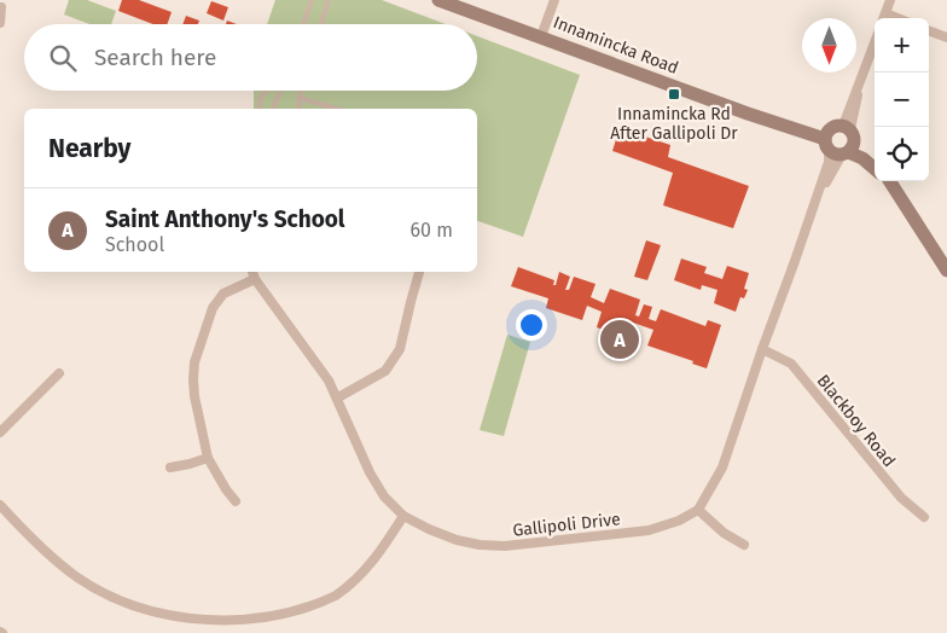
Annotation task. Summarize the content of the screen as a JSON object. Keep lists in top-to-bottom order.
{
  "streets": {
    "main road": ["Innamincka Road"],
    "street": ["Blackboy Road", "Gallipoli Drive"]
  },
  "places": {
    "transit": ["Innamincka Rd After Gallipoli Dr"]
  },
  "north": "bottom",
  "page": {
    "map_buttons": ["+", "−"],
    "search": "Search here",
    "heading": "Nearby",
    "list": [
      {
        "mark": "A",
        "name": "Saint Anthony's School",
        "note": "School",
        "value": "60 m"
      }
    ],
    "pins": "A"
  }
}
